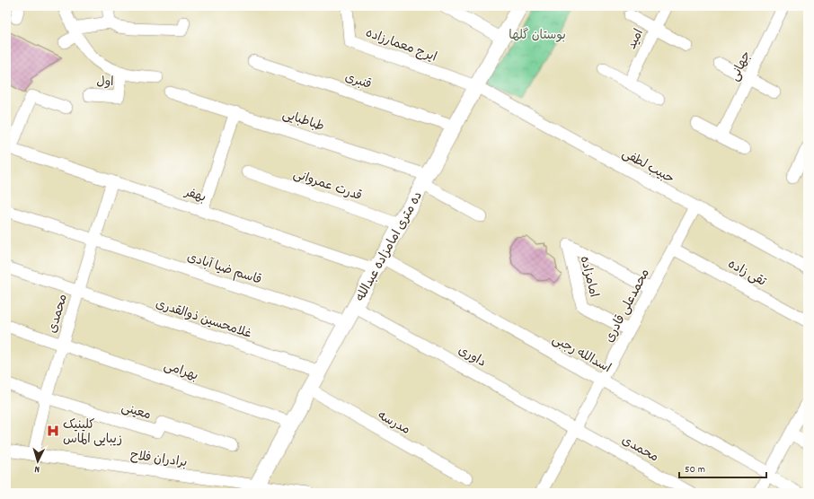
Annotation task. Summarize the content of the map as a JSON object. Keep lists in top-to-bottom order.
{
  "streets": {
    "main road": ["ده متری امامزاده عبدالله"],
    "street": [
      "امید",
      "ایرج معمارزاده",
      "جهانی",
      "قنبری",
      "اول",
      "طباطبایی",
      "حبیب لطفی",
      "قدرت عمروانی",
      "بهفر",
      "قاسم ضیا آبادی",
      "تقی زاده",
      "امامزاده",
      "محمدعلی قادری",
      "محمدی",
      "غلامحسین ذوالقدری",
      "اسدالله رجبی",
      "داوری",
      "بهرامی",
      "معینی",
      "مدرسه",
      "برادران فلاح"
    ]
  },
  "crossings": [
    ["ایرج معمارزاده", "حبیب لطفی"],
    ["ایرج معمارزاده", "ده متری امامزاده عبدالله"],
    ["قنبری", "ده متری امامزاده عبدالله"],
    ["طباطبایی", "ده متری امامزاده عبدالله"],
    ["حبیب لطفی", "ده متری امامزاده عبدالله"],
    ["حبیب لطفی", "محمدعلی قادری"],
    ["قدرت عمروانی", "ده متری امامزاده عبدالله"],
    ["بهفر", "ده متری امامزاده عبدالله"],
    ["بهفر", "محمدی"],
    ["بهفر", "اسدالله رجبی"],
    ["ده متری امامزاده عبدالله", "قاسم ضیا آبادی"],
    ["ده متری امامزاده عبدالله", "غلامحسین ذوالقدری"],
    ["ده متری امامزاده عبدالله", "اسدالله رجبی"],
    ["ده متری امامزاده عبدالله", "داوری"],
    ["ده متری امامزاده عبدالله", "بهرامی"],
    ["ده متری امامزاده عبدالله", "مدرسه"],
    ["ده متری امامزاده عبدالله", "برادران فلاح"],
    ["قاسم ضیا آبادی", "محمدی"],
    ["تقی زاده", "محمدعلی قادری"],
    ["امامزاده", "محمدعلی قادری"],
    ["محمدعلی قادری", "محمدی"],
    ["محمدعلی قادری", "اسدالله رجبی"],
    ["محمدعلی قادری", "داوری"],
    ["محمدی", "غلامحسین ذوالقدری"],
    ["محمدی", "داوری"],
    ["محمدی", "بهرامی"],
    ["محمدی", "معینی"],
    ["محمدی", "برادران فلاح"]
  ],
  "parks": ["بوستان گلها"],
  "places": {
    "hospital": ["کلینیک زیبایی الماس"]
  },
  "scale_bar": "50 m",
  "north": "bottom"
}
